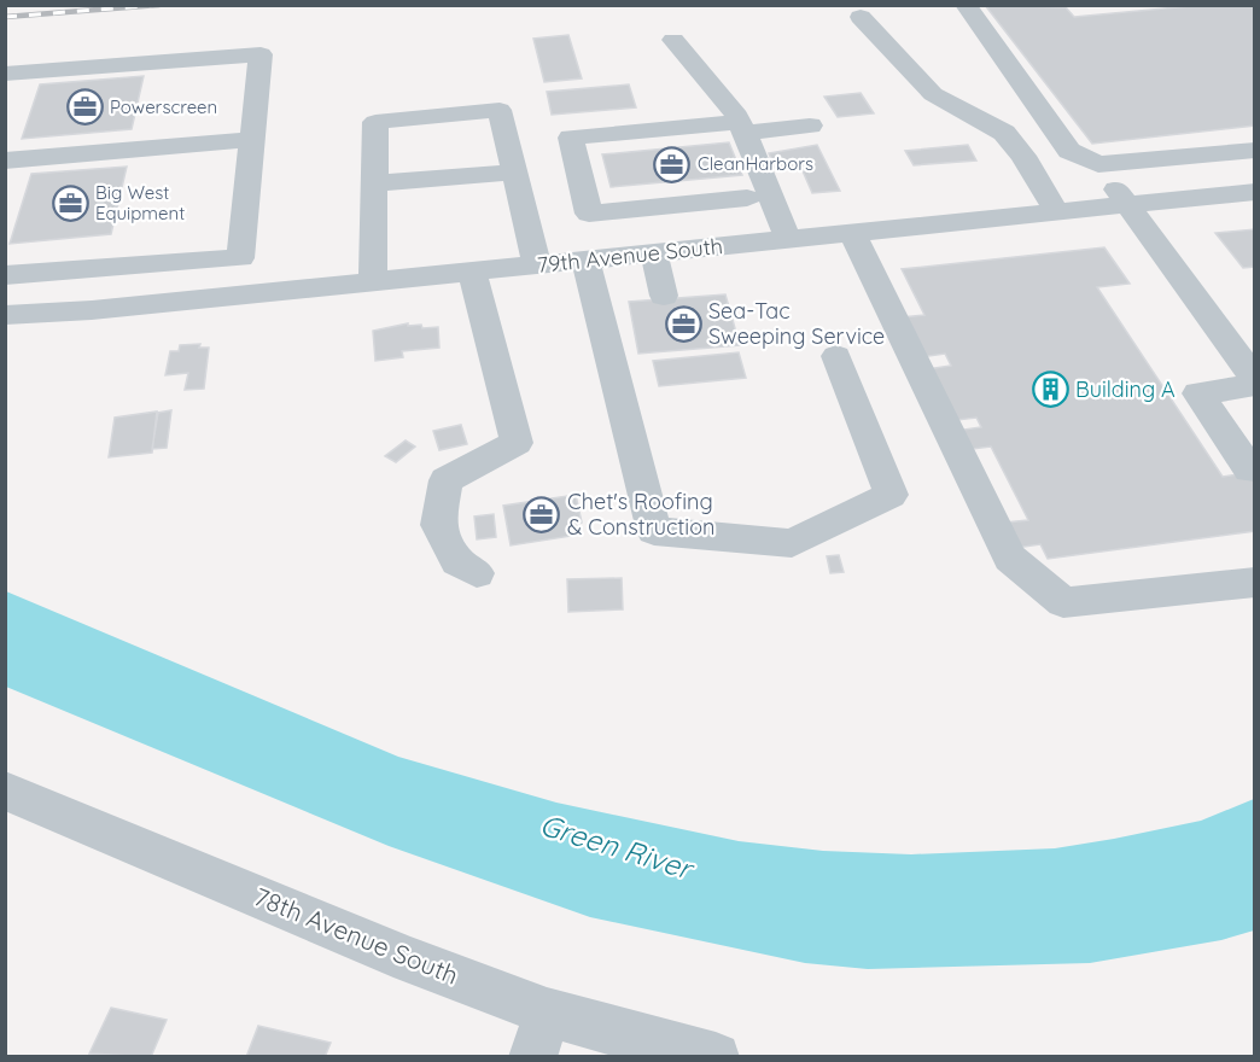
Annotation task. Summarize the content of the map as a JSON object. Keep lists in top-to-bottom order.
{
  "streets": {
    "street": ["79th Avenue South", "78th Avenue South"]
  },
  "water": ["Green River"],
  "places": {
    "office": [
      "Powerscreen",
      "CleanHarbors",
      "Big West Equipment",
      "Sea-Tac Sweeping Service",
      "Chet's Roofing & Construction"
    ],
    "building": ["Building A"]
  }
}
